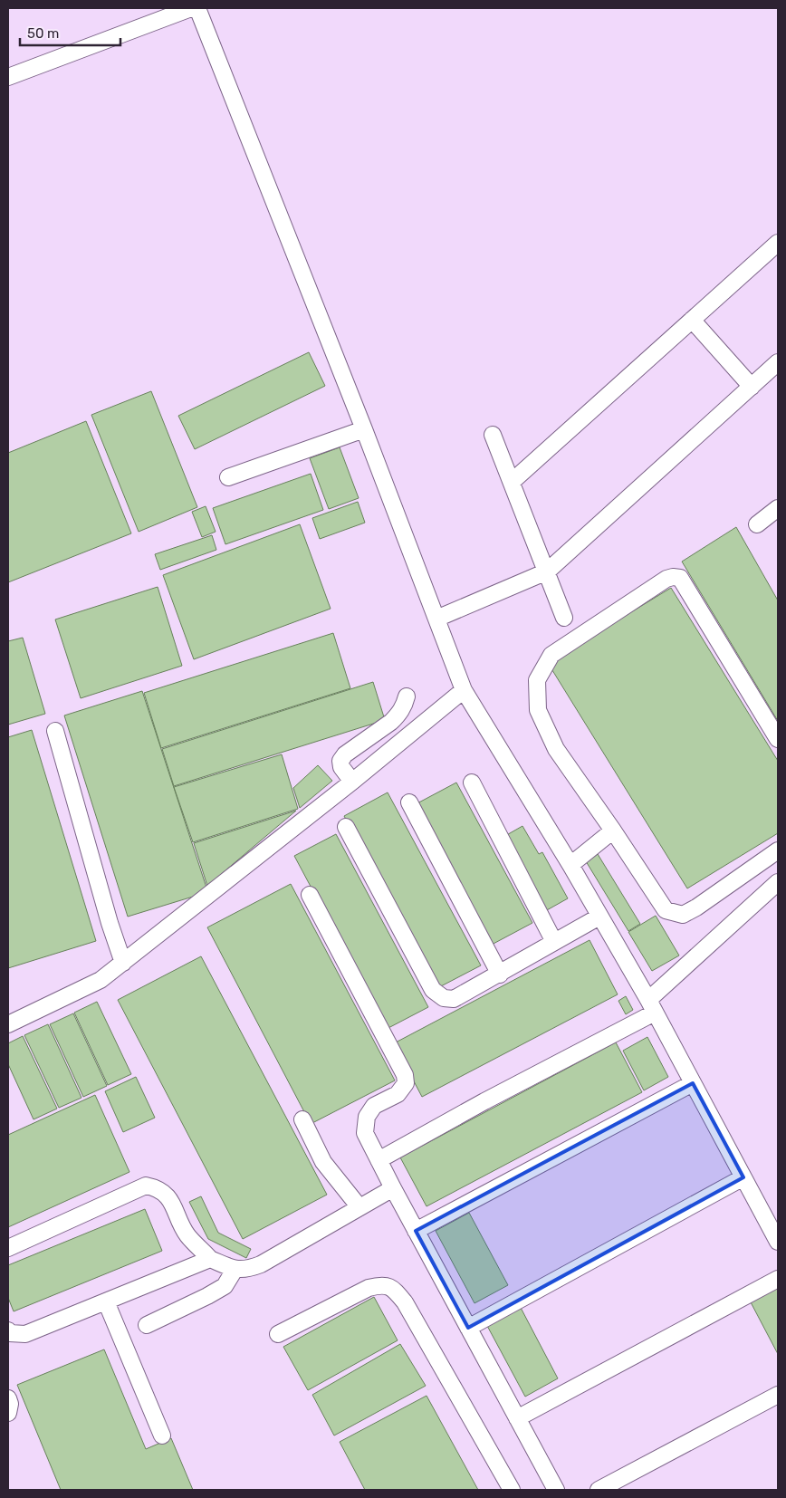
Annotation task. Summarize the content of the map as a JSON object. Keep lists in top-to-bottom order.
{
  "scale_bar": "50 m"
}
